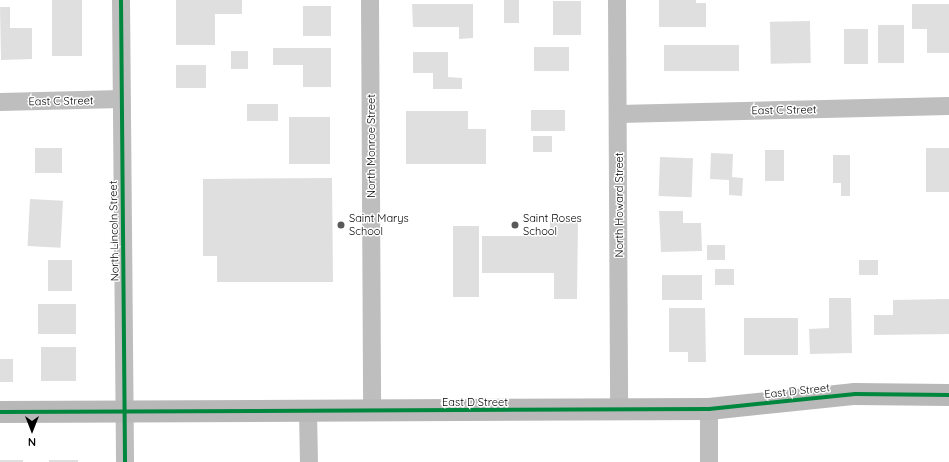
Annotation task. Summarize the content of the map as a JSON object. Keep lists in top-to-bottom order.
{
  "streets": {
    "street": [
      "East C Street",
      "North Monroe Street",
      "North Howard Street",
      "North Lincoln Street",
      "East D Street"
    ]
  },
  "crossings": [
    ["East C Street", "North Howard Street"],
    ["East C Street", "North Lincoln Street"],
    ["North Monroe Street", "East D Street"],
    ["North Howard Street", "East D Street"],
    ["North Lincoln Street", "East D Street"]
  ],
  "places": ["Saint Marys School", "Saint Roses School"],
  "north": "bottom"
}
